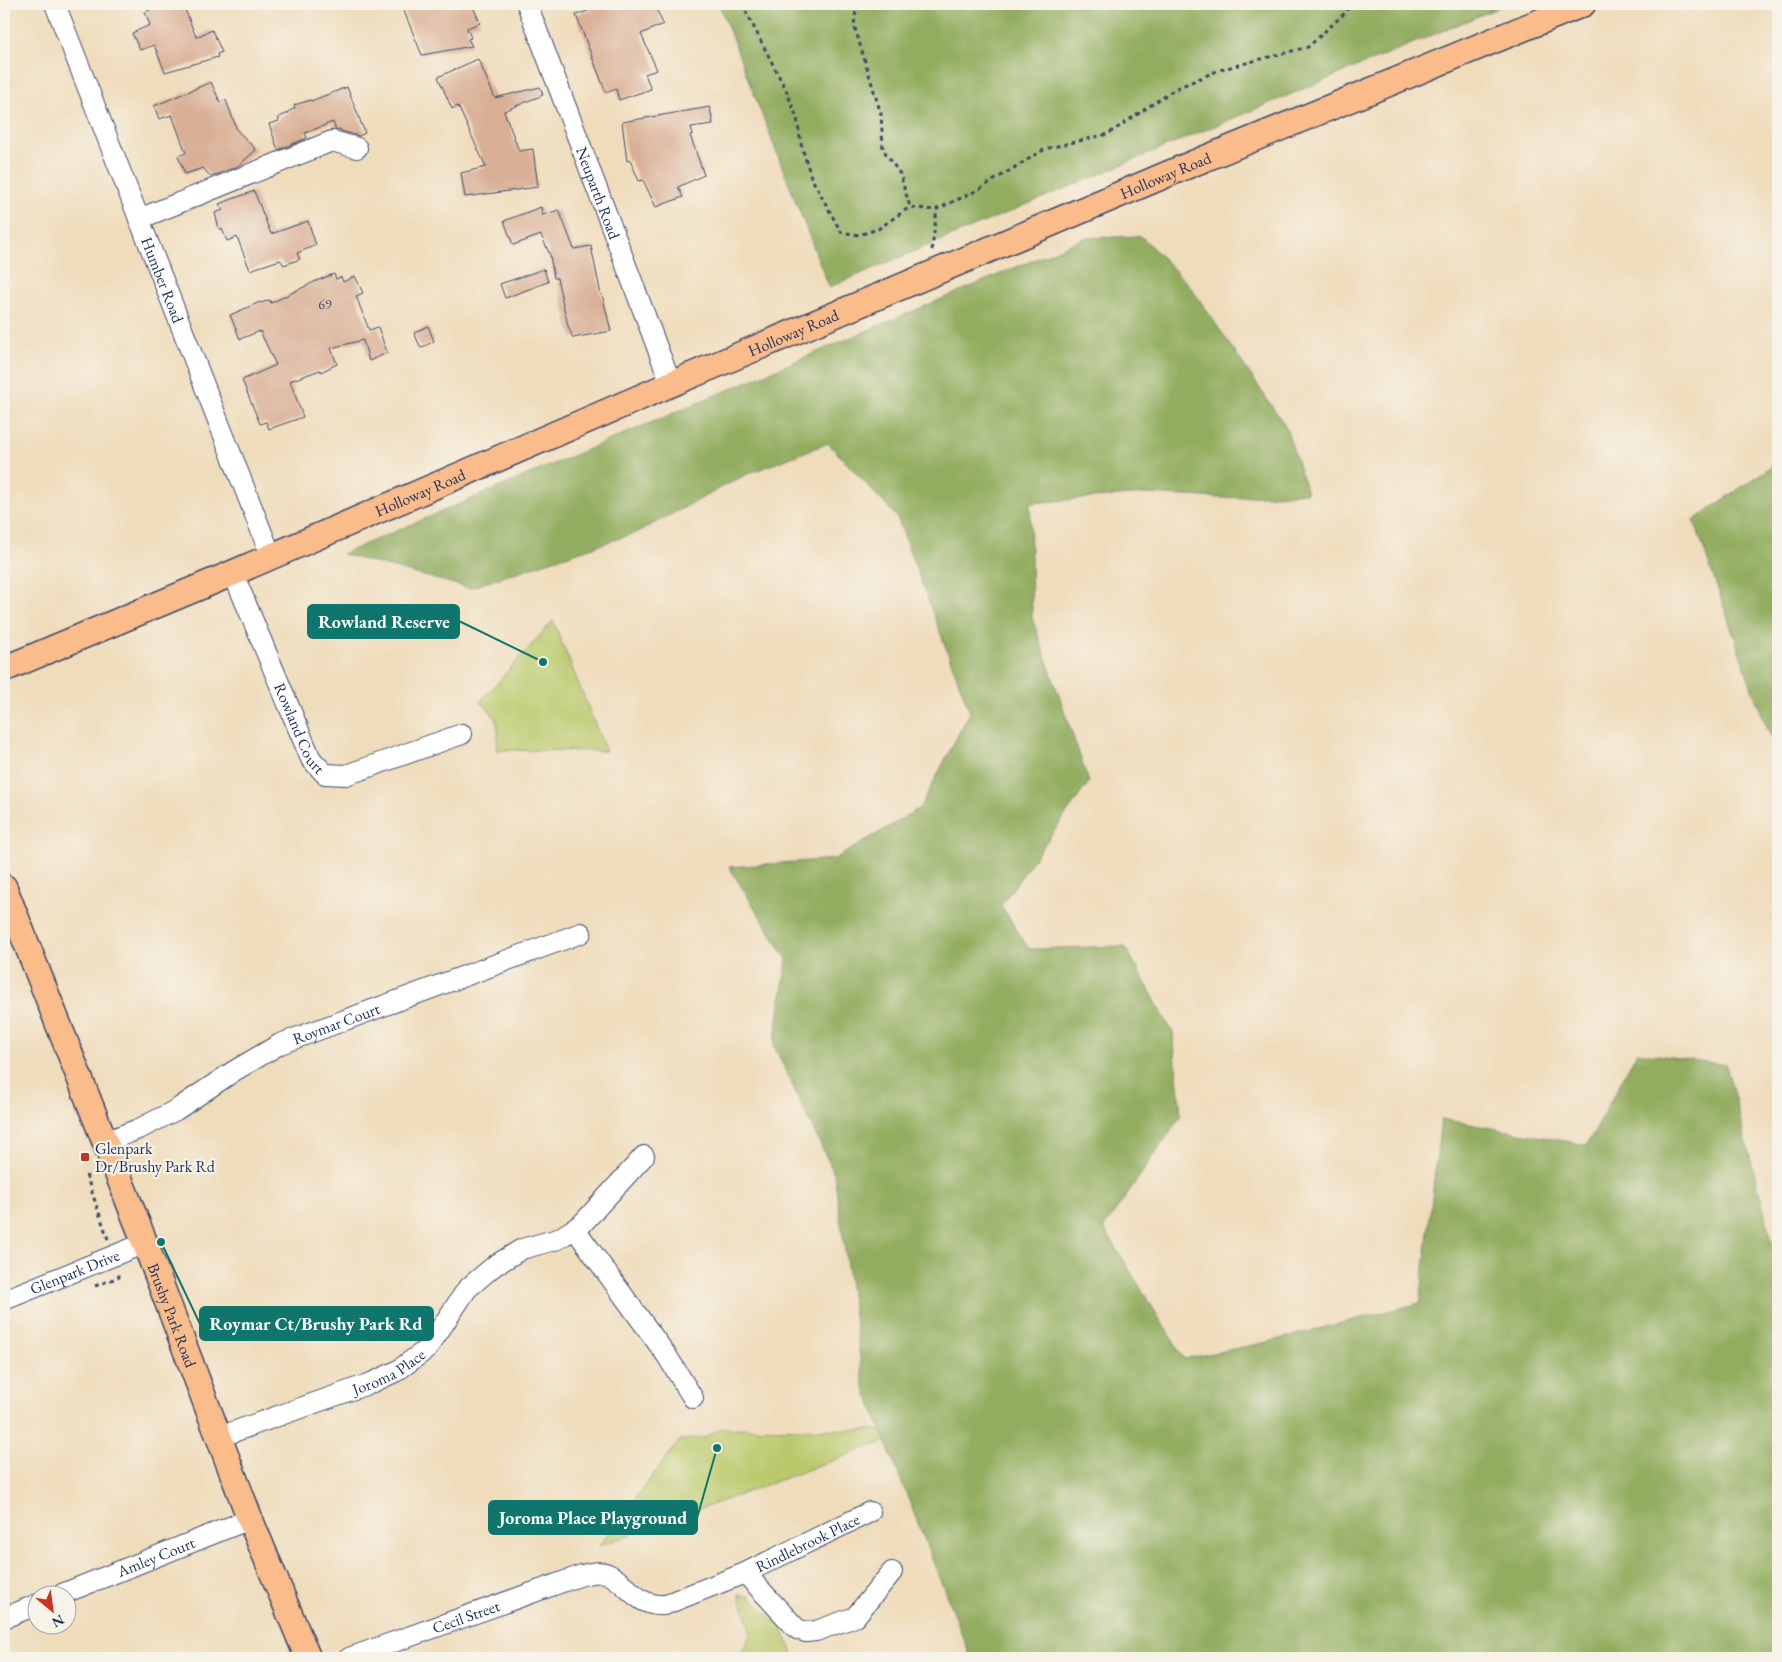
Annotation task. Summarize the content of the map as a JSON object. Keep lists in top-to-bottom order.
{
  "streets": {
    "main road": ["Holloway Road", "Brushy Park Road"],
    "street": [
      "Neuparth Road",
      "Humber Road",
      "Rowland Court",
      "Roymar Court",
      "Glenpark Drive",
      "Joroma Place",
      "Rindlebrook Place",
      "Amley Court",
      "Cecil Street"
    ]
  },
  "crossings": [
    ["Holloway Road", "Neuparth Road"],
    ["Holloway Road", "Humber Road"],
    ["Holloway Road", "Rowland Court"],
    ["Roymar Court", "Brushy Park Road"],
    ["Glenpark Drive", "Brushy Park Road"],
    ["Brushy Park Road", "Joroma Place"],
    ["Brushy Park Road", "Amley Court"],
    ["Rindlebrook Place", "Cecil Street"]
  ],
  "places": {
    "other": ["Rowland Reserve", "Roymar Ct/Brushy Park Rd", "Joroma Place Playground"],
    "transit": ["Glenpark Dr/Brushy Park Rd"]
  },
  "house_numbers": ["69"],
  "north": "bottom right"
}
